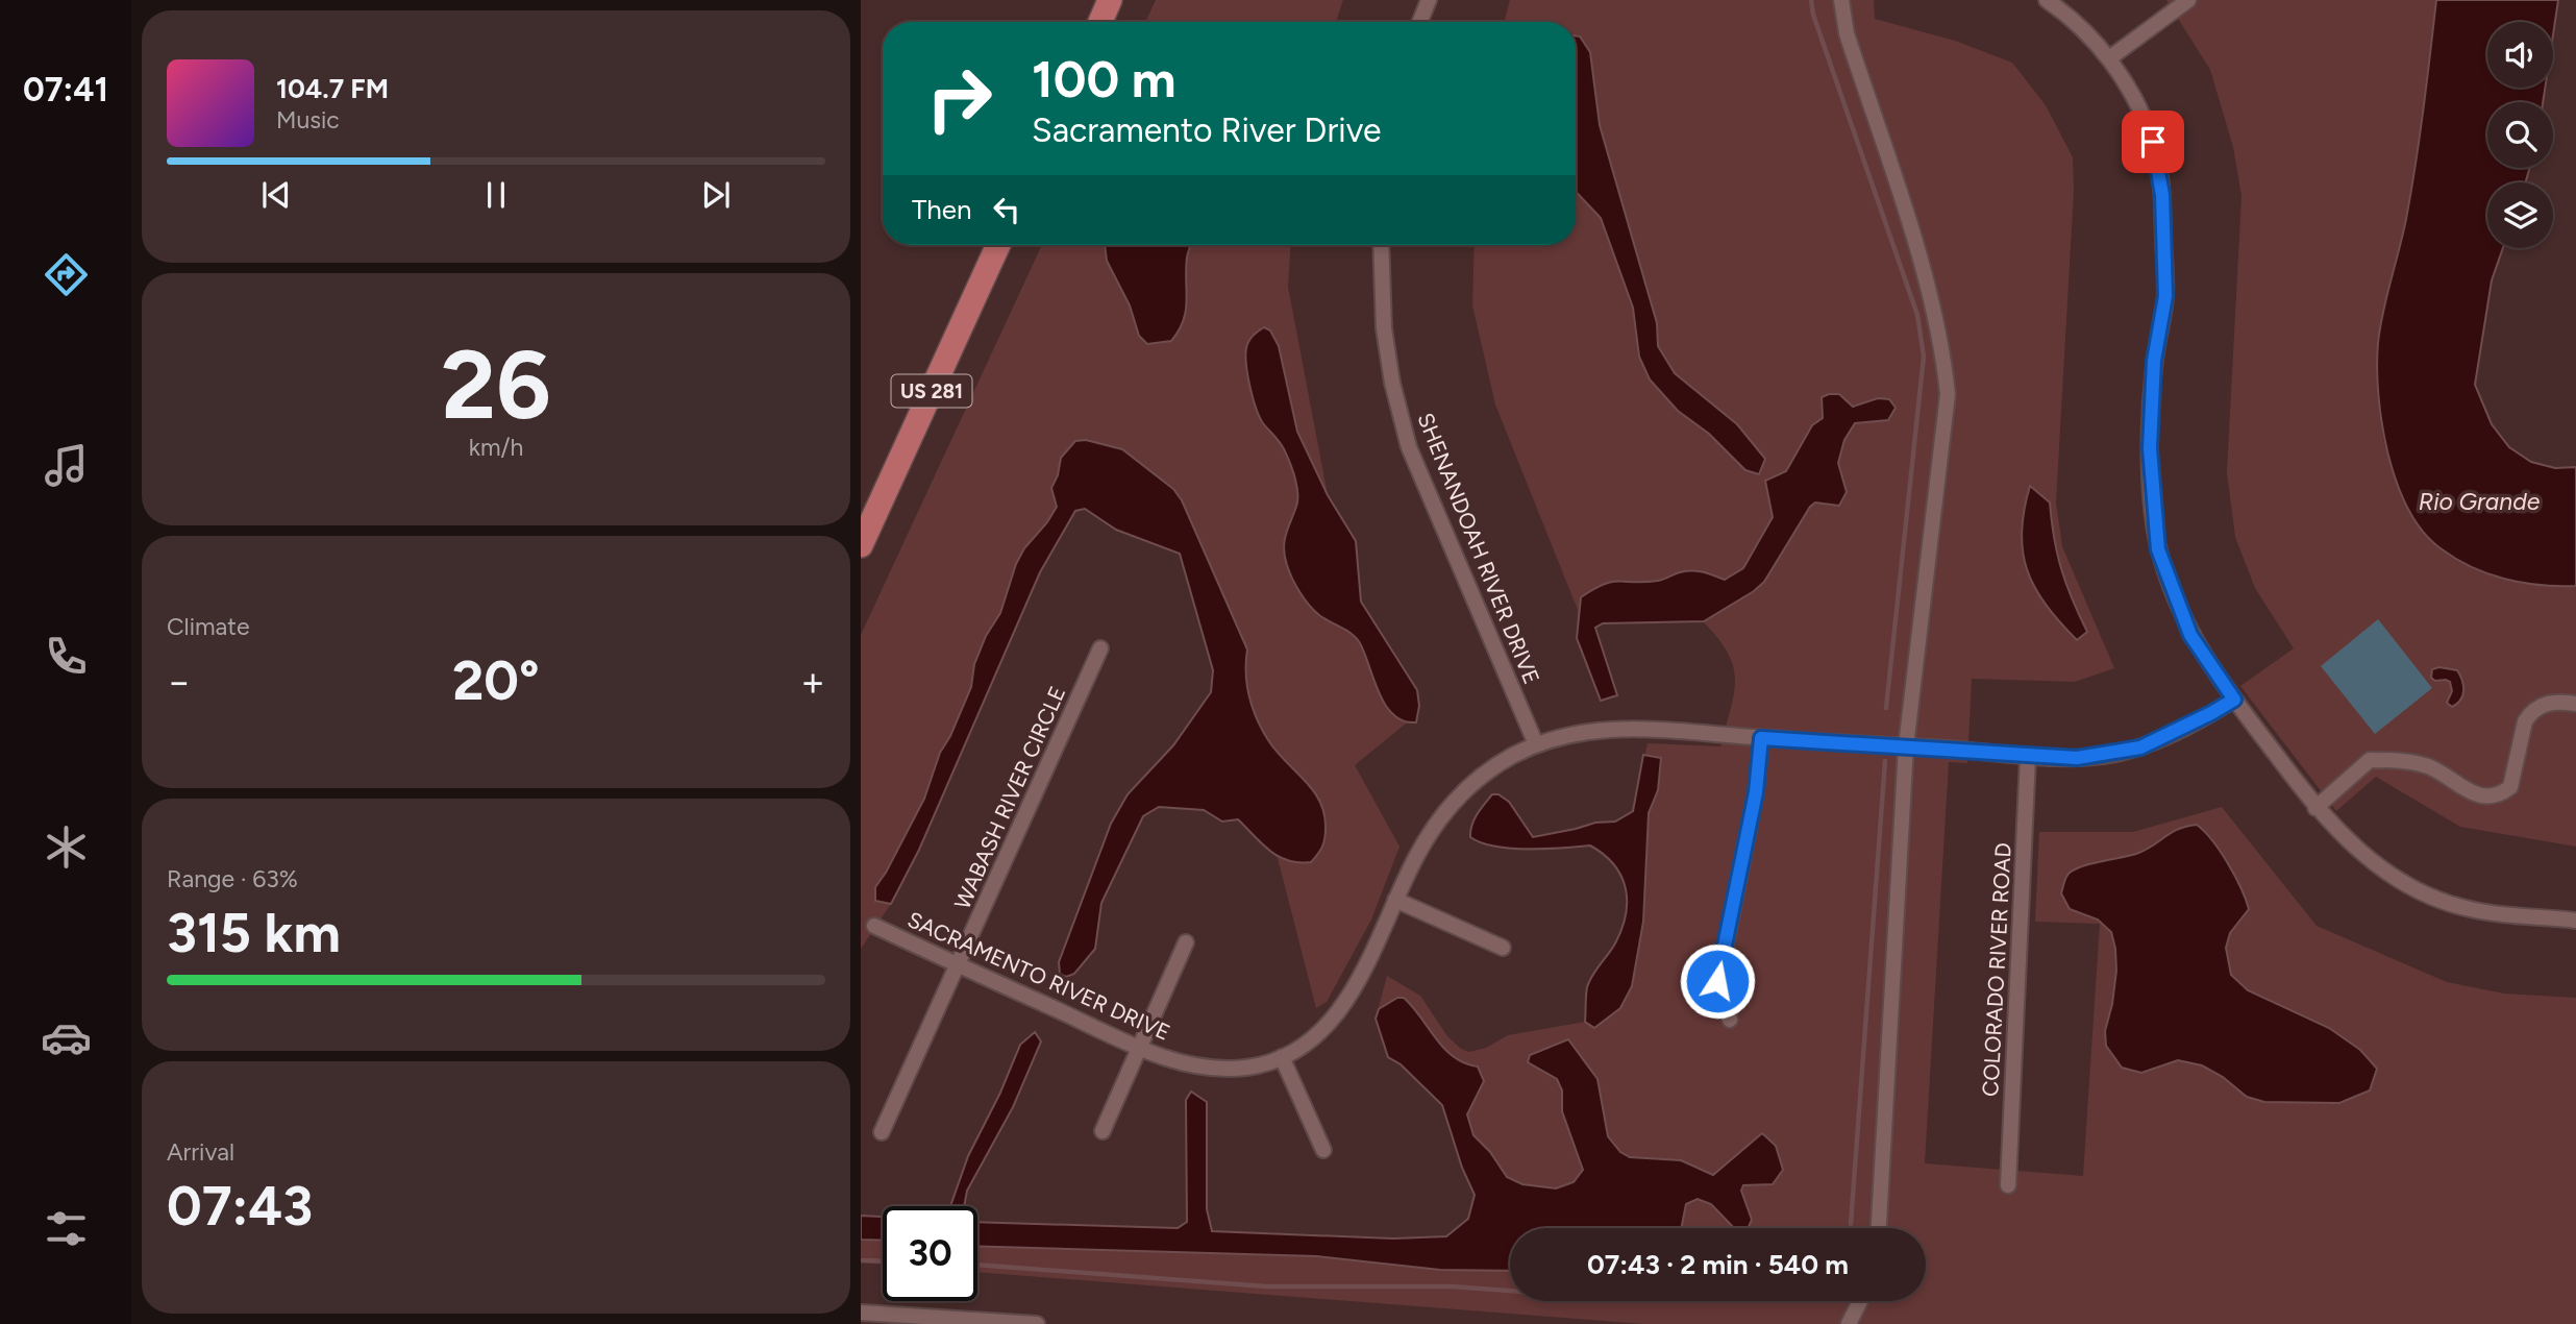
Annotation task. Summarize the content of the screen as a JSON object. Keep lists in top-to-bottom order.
{
  "streets": {
    "main road": ["US 281"],
    "street": [
      "SHENANDOAH RIVER DRIVE",
      "WABASH RIVER CIRCLE",
      "COLORADO RIVER ROAD",
      "SACRAMENTO RIVER DRIVE"
    ]
  },
  "crossings": [
    ["SHENANDOAH RIVER DRIVE", "SACRAMENTO RIVER DRIVE"],
    ["WABASH RIVER CIRCLE", "SACRAMENTO RIVER DRIVE"],
    ["COLORADO RIVER ROAD", "SACRAMENTO RIVER DRIVE"]
  ],
  "water": ["Rio Grande"],
  "page": {
    "tabs": "07:41",
    "turn": ["100 m", "Sacramento River Drive"],
    "song": ["104.7 FM", "Music"],
    "then": "Then",
    "tile": [
      ["26", "km/h"],
      "Climate",
      ["Range · 63%", "315 km"],
      ["Arrival", "07:43"]
    ],
    "heat": ["−", "20°", "+"],
    "limit": "30",
    "trip": "07:43 · 2 min · 540 m"
  }
}
